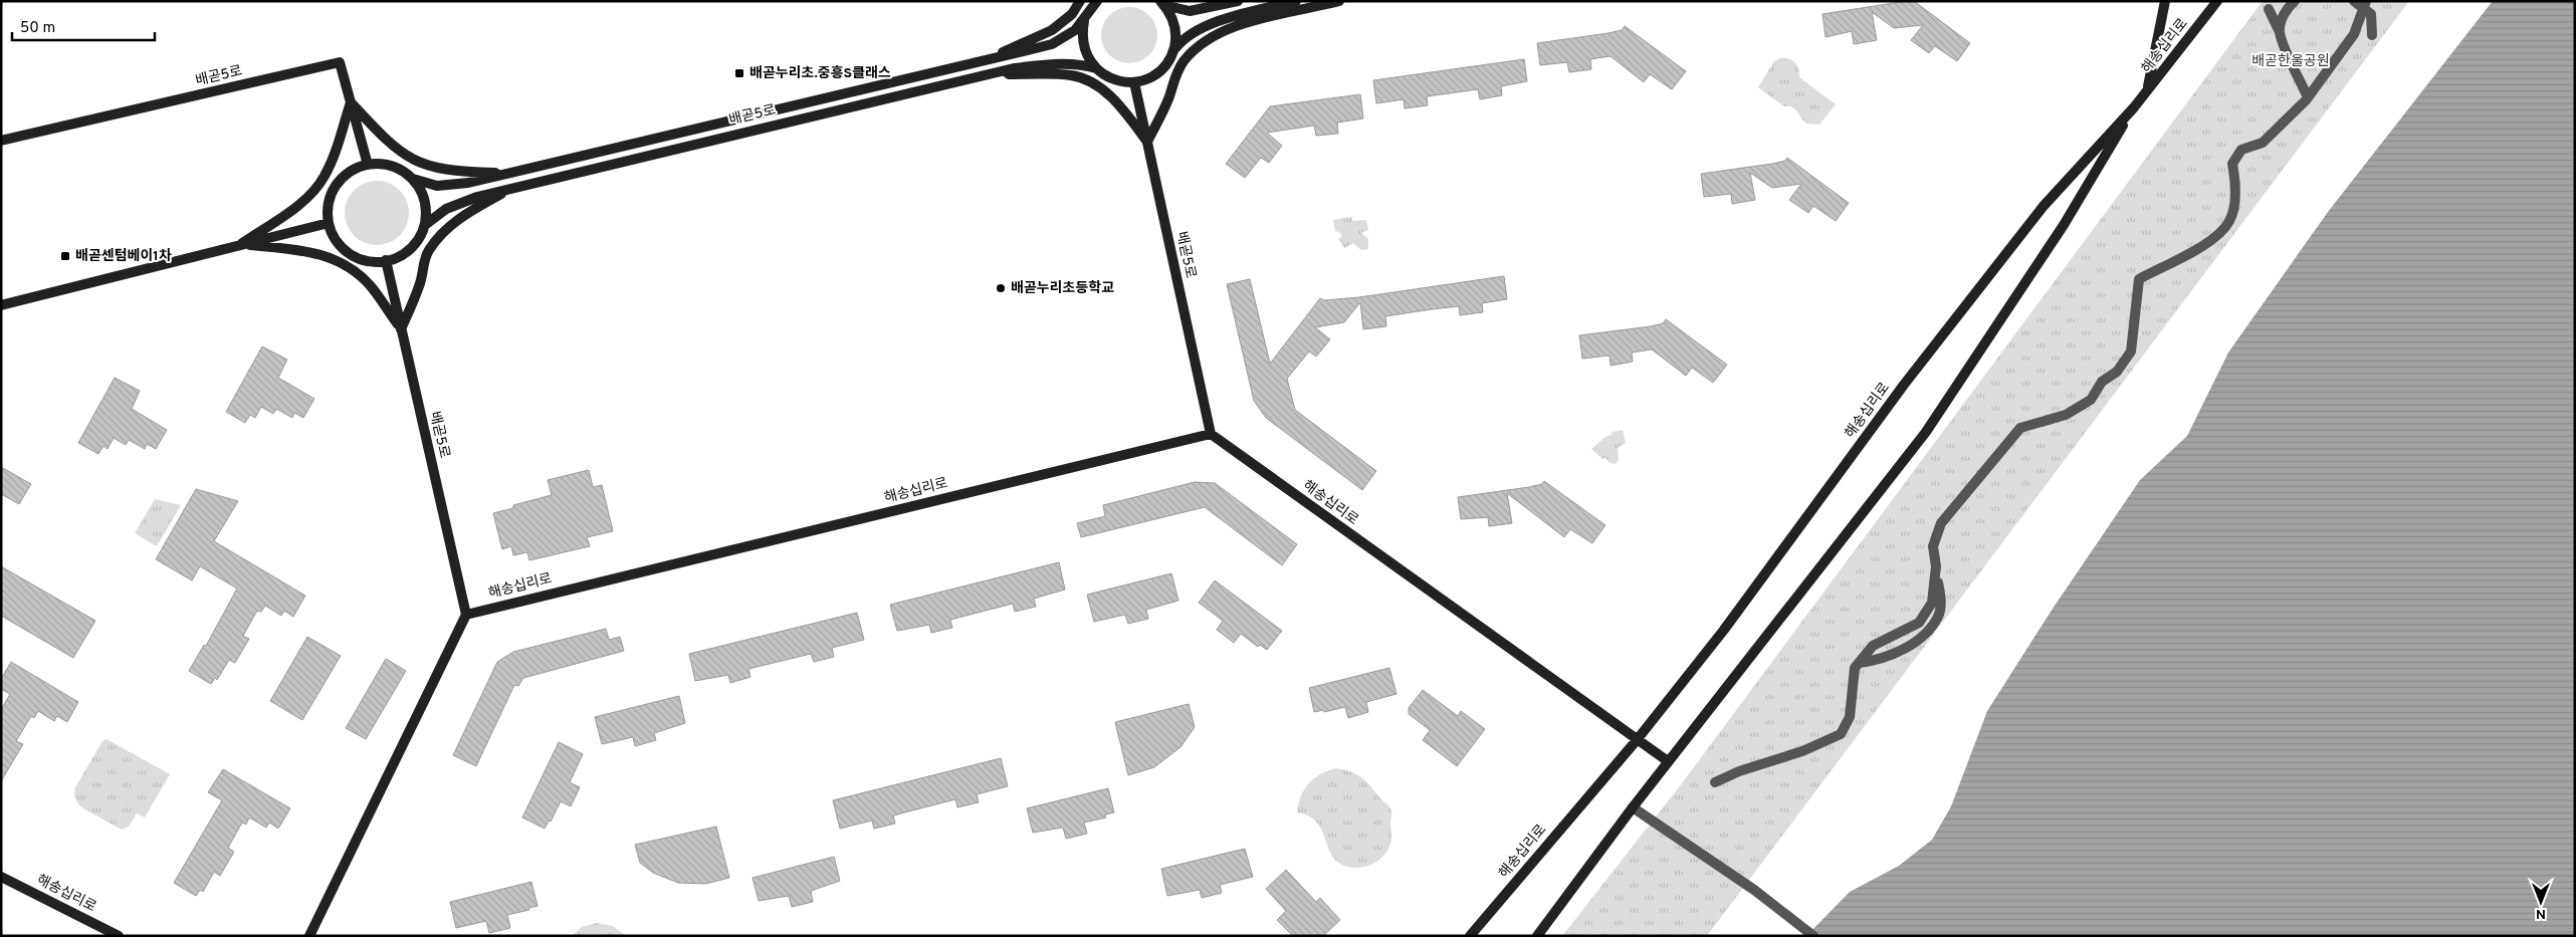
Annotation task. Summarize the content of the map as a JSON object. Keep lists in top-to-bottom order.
{
  "streets": {
    "street": ["해송십리로", "배곧5로"]
  },
  "crossings": [
    ["해송십리로", "배곧5로"]
  ],
  "parks": ["배곧한울공원"],
  "places": {
    "transit": ["배곧누리초.중흥S클래스", "배곧센텀베이1차"],
    "other": ["배곧누리초등학교"]
  },
  "scale_bar": "50 m",
  "north": "bottom"
}
